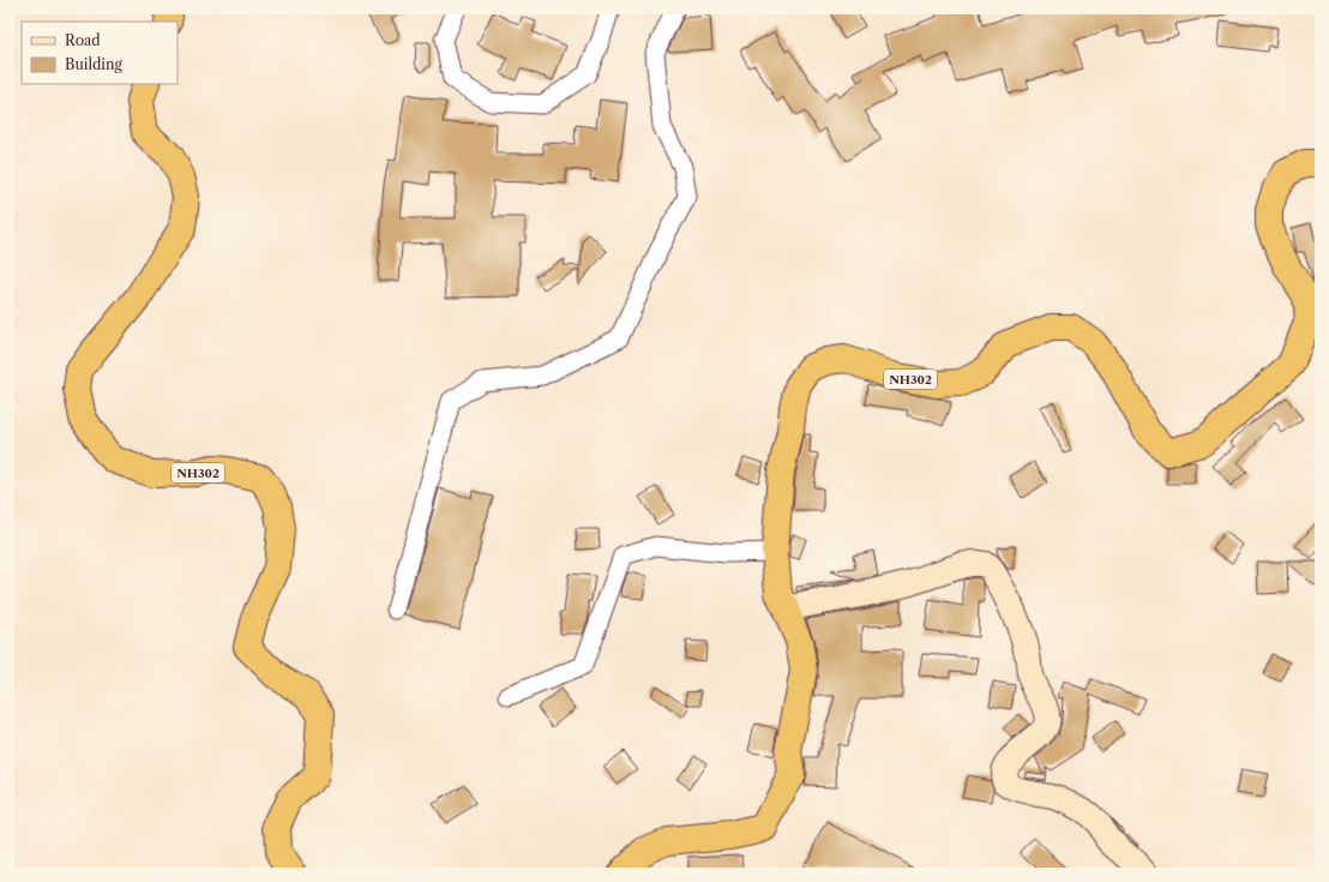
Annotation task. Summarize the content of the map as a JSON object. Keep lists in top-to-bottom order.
{
  "streets": {
    "highway": ["NH302"]
  },
  "legend": ["Road", "Building"]
}
